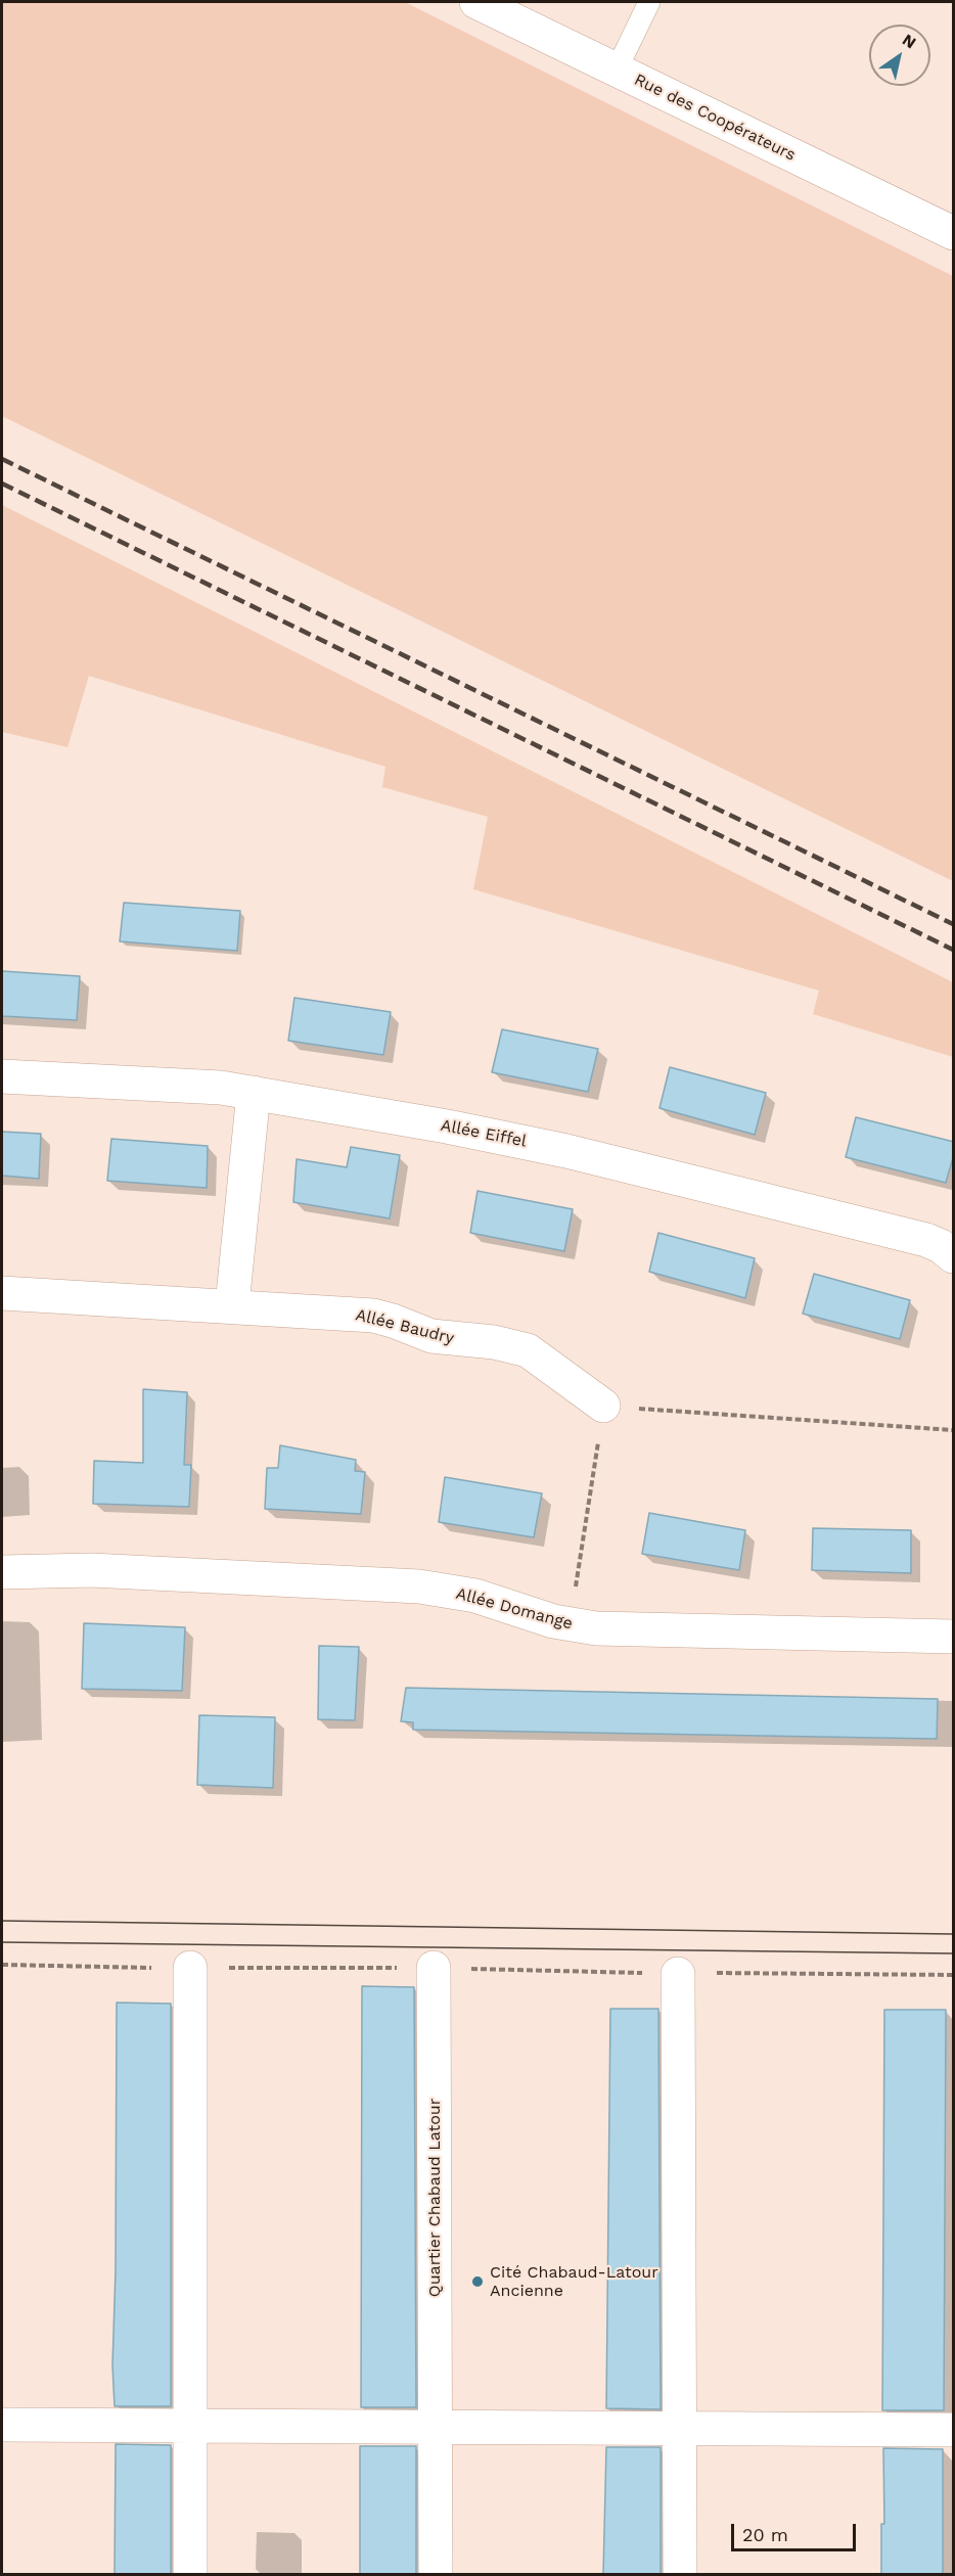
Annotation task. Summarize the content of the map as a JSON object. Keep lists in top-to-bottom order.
{
  "streets": {
    "street": [
      "Rue des Coopérateurs",
      "Allée Eiffel",
      "Allée Baudry",
      "Allée Domange",
      "Quartier Chabaud Latour"
    ]
  },
  "places": ["Cité Chabaud-Latour Ancienne"],
  "scale_bar": "20 m",
  "north": "top right"
}
